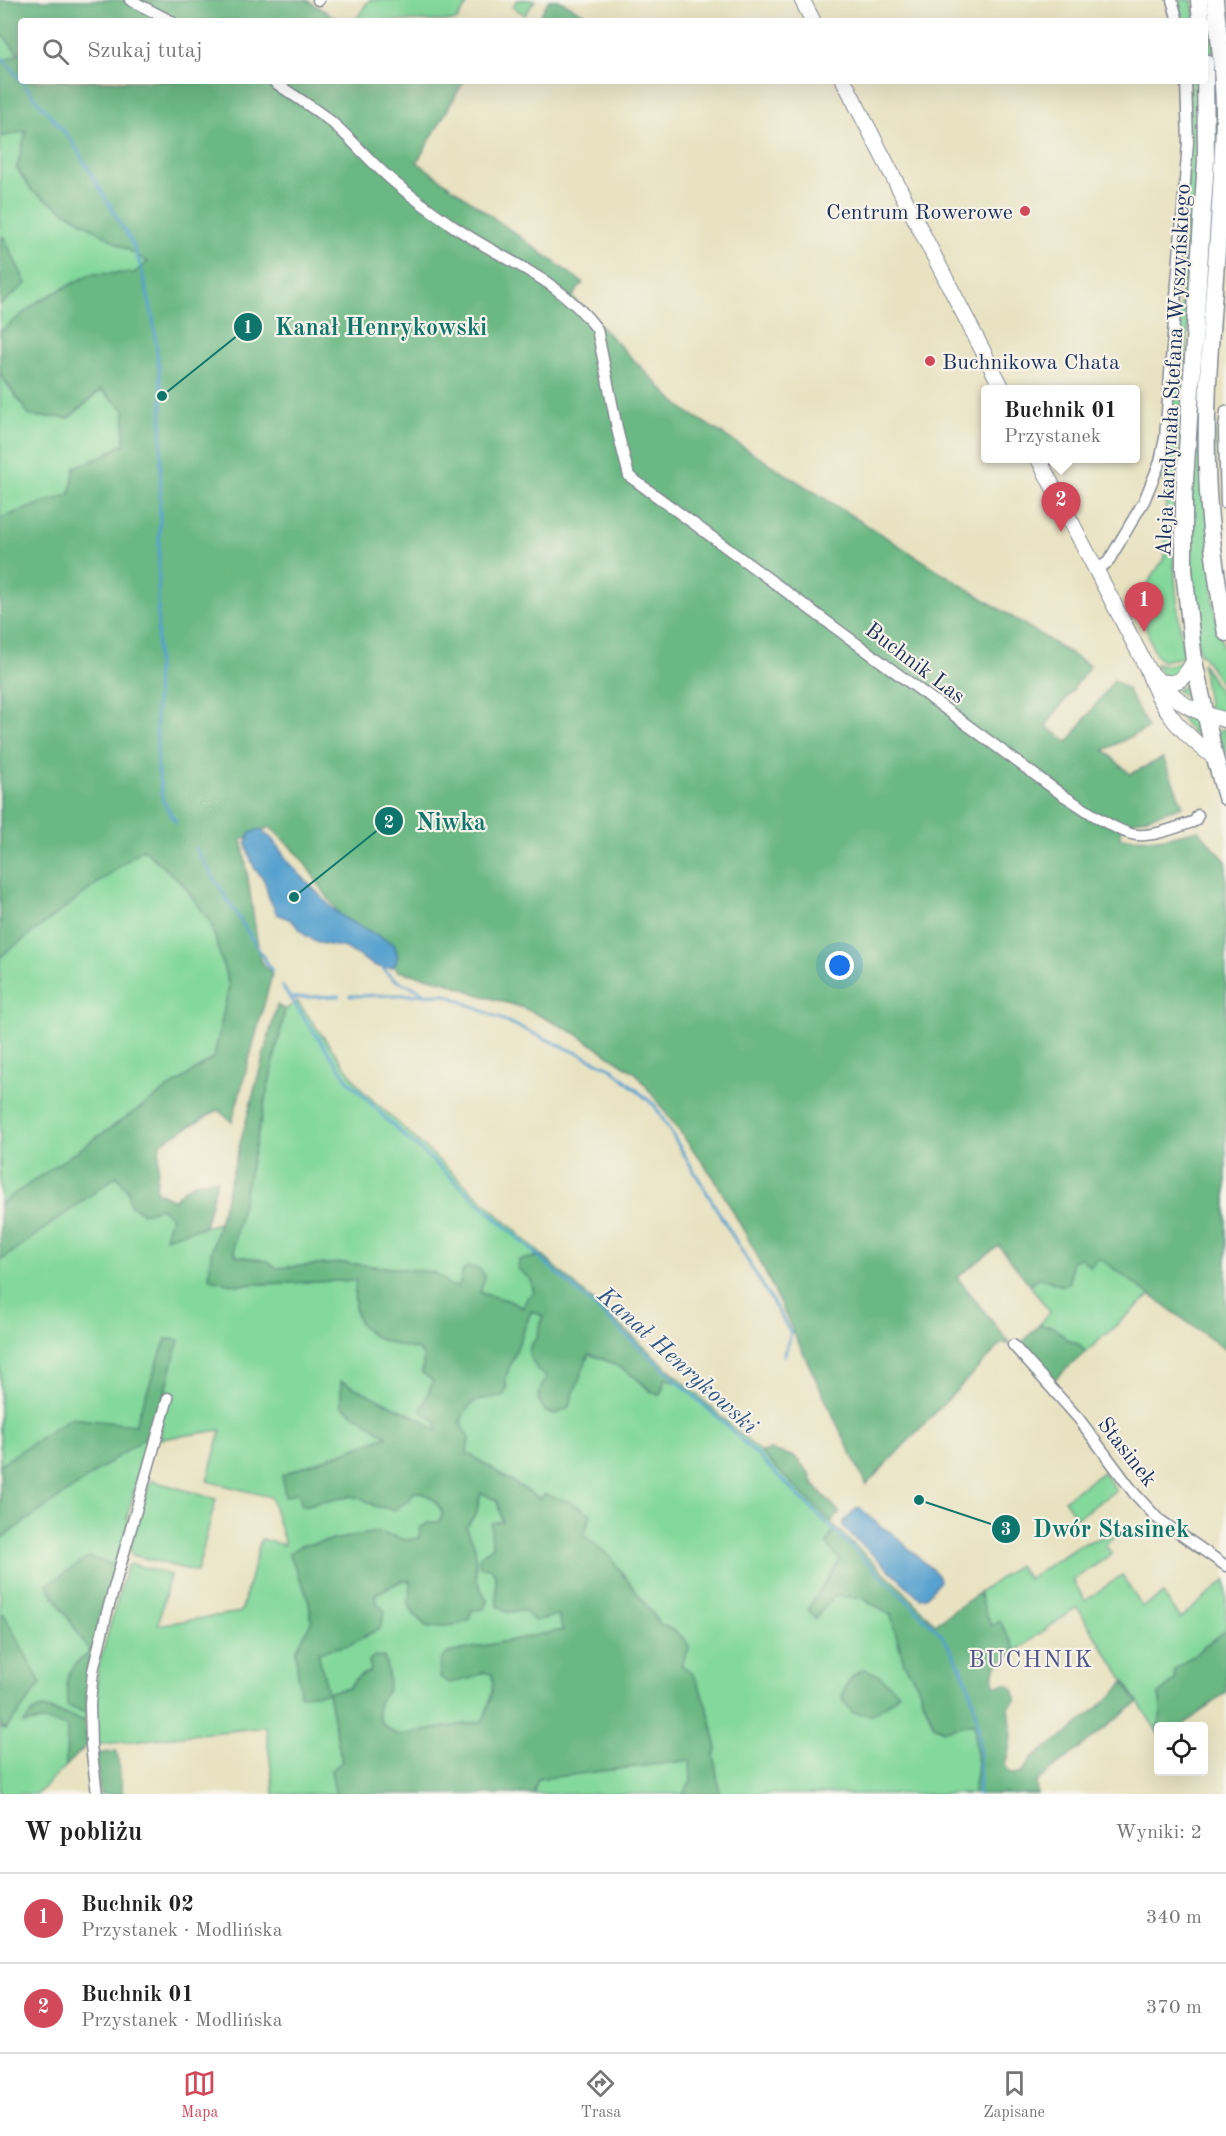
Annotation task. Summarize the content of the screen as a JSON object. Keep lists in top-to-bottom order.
{
  "streets": {
    "main road": ["Aleja kardynała Stefana Wyszyńskiego"],
    "street": ["Buchnik Las", "Stasinek"]
  },
  "districts": ["BUCHNIK"],
  "water": ["Kanał Henrykowski"],
  "places": [
    "Centrum Rowerowe",
    "Buchnikowa Chata",
    "Kanał Henrykowski",
    "Niwka",
    "Dwór Stasinek"
  ],
  "page": {
    "search": "Szukaj tutaj",
    "popup": ["Buchnik 01", "Przystanek"],
    "pins": ["2", "1"],
    "heading": ["W pobliżu", "Wyniki: 2"],
    "list": [
      {
        "mark": "1",
        "name": "Buchnik 02",
        "note": "Przystanek · Modlińska",
        "value": "340 m"
      },
      {
        "mark": "2",
        "name": "Buchnik 01",
        "note": "Przystanek · Modlińska",
        "value": "370 m"
      }
    ],
    "nav": ["Mapa", "Trasa", "Zapisane"]
  }
}
